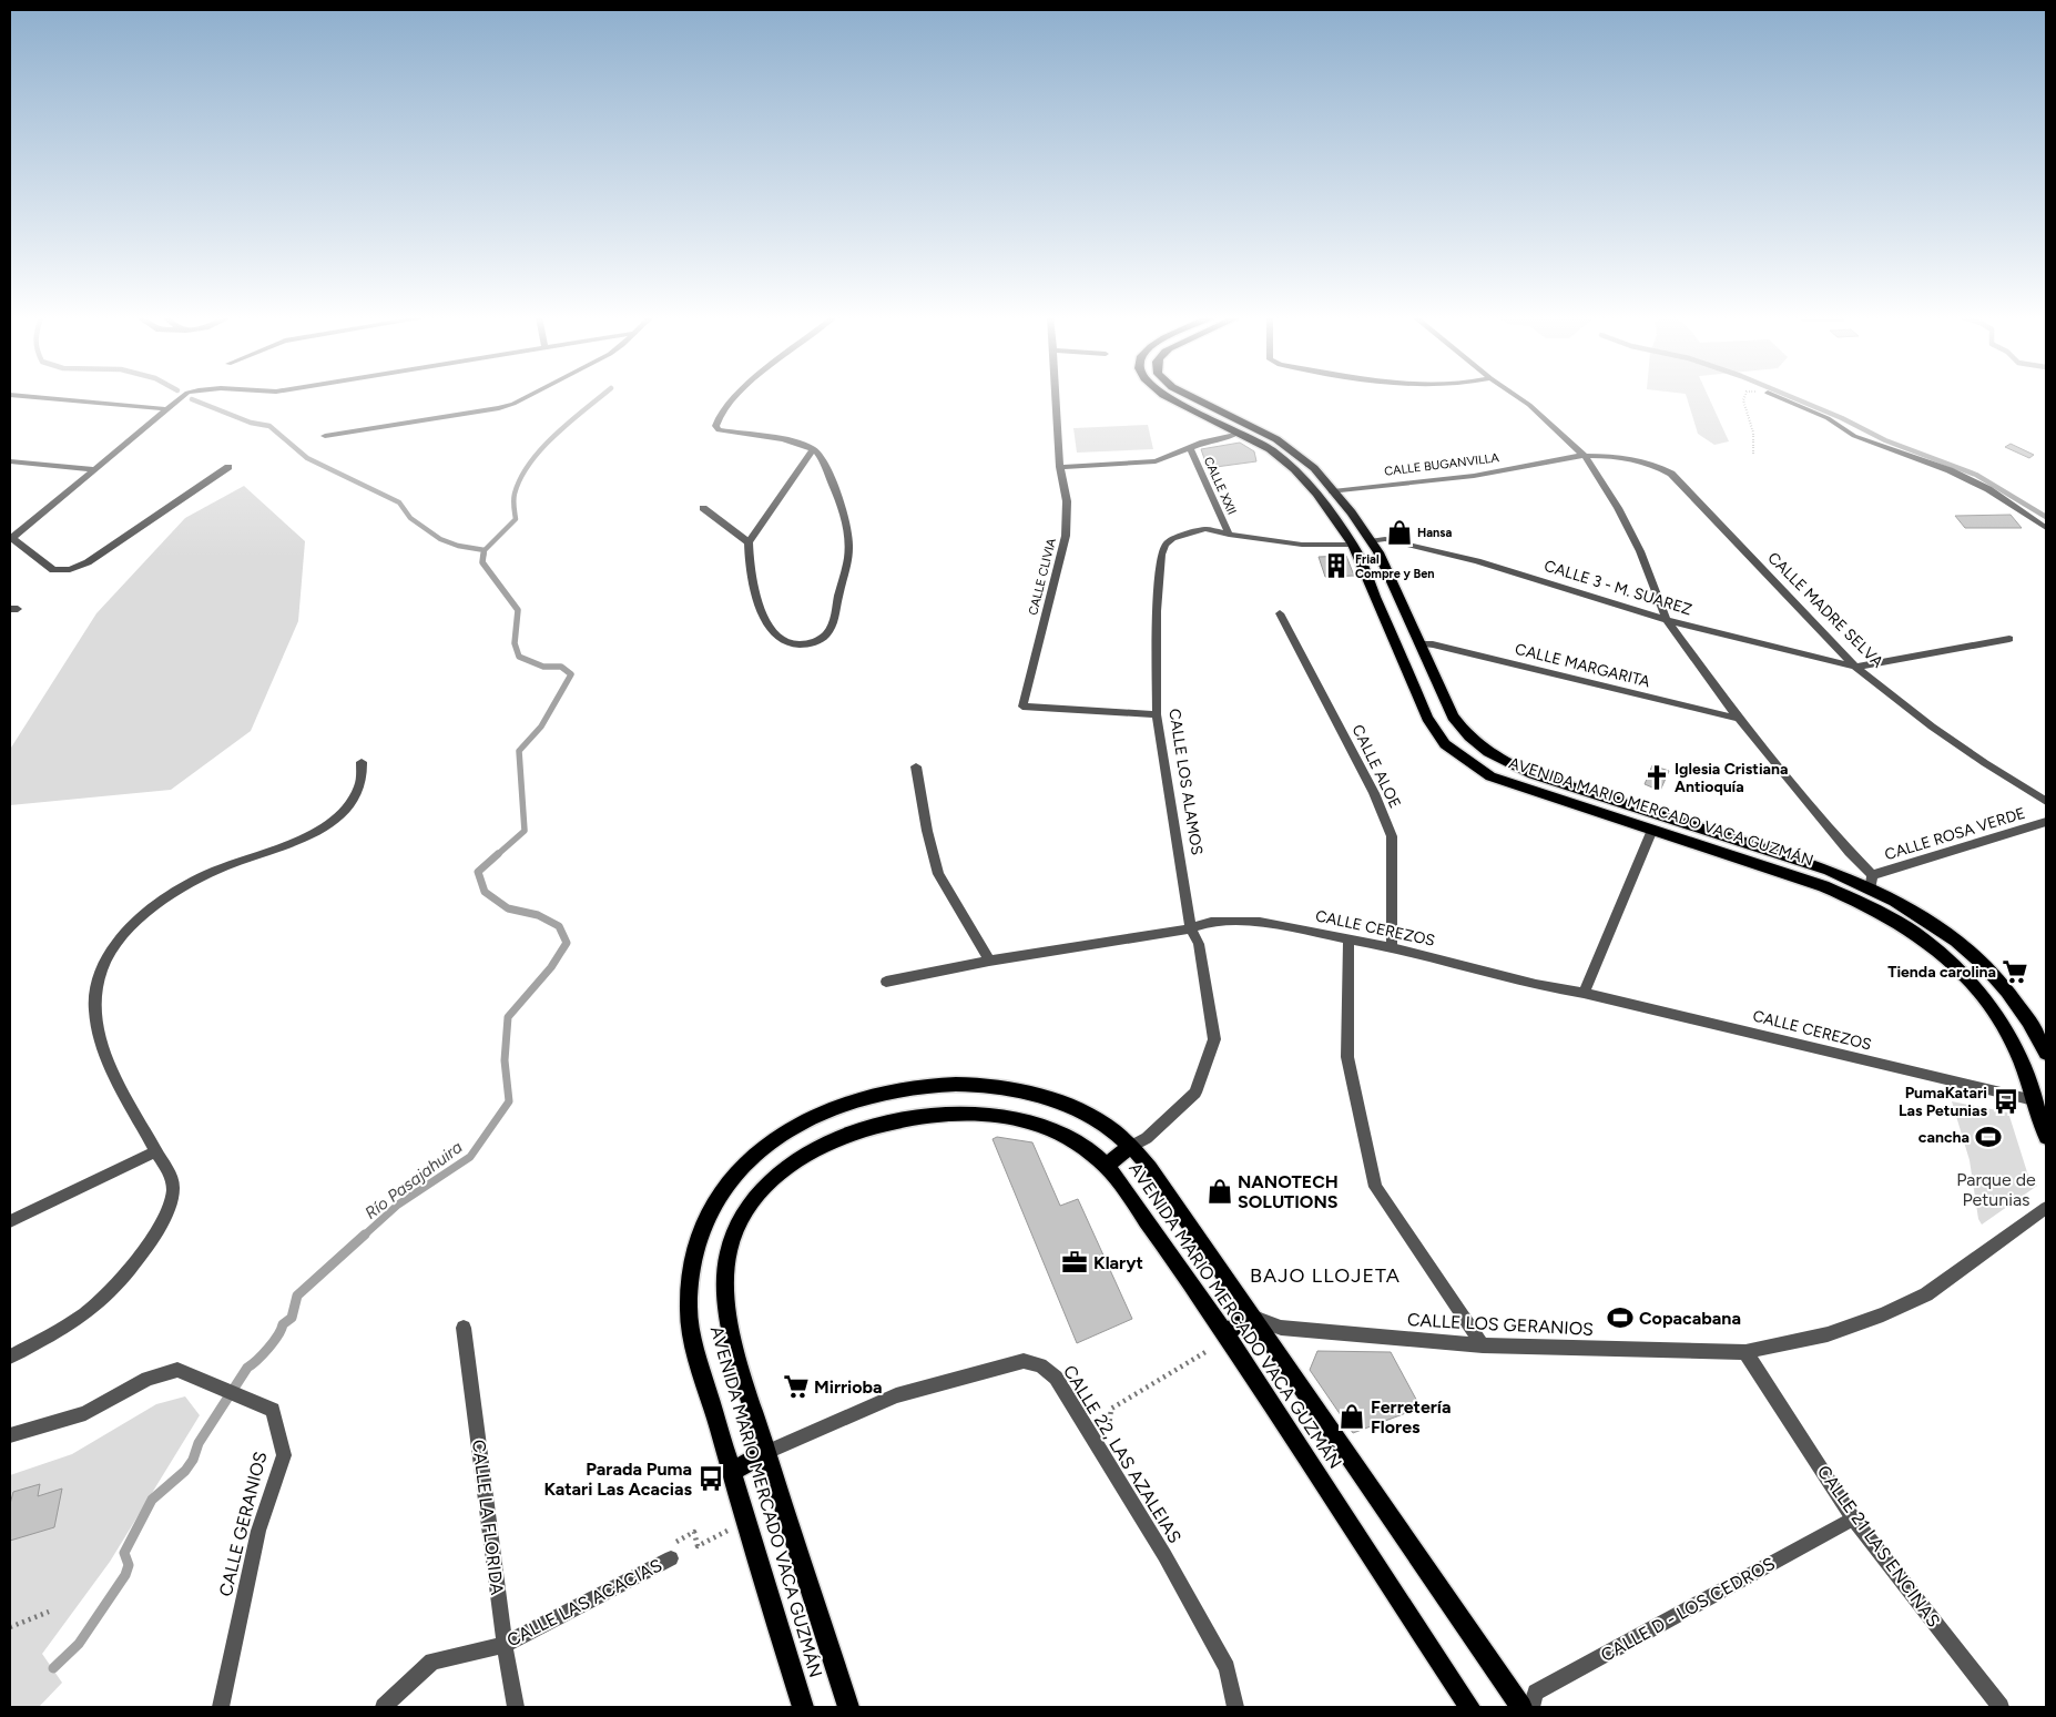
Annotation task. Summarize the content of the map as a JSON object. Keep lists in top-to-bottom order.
{
  "streets": {
    "main road": ["AVENIDA MARIO MERCADO VACA GUZMÁN"],
    "street": [
      "CALLE BUGANVILLA",
      "CALLE XXII",
      "CALLE CLIVIA",
      "CALLE 3 - M. SUAREZ",
      "CALLE MADRE SELVA",
      "CALLE MARGARITA",
      "CALLE ALOE",
      "CALLE LOS ALAMOS",
      "CALLE ROSA VERDE",
      "CALLE CEREZOS",
      "CALLE LOS GERANIOS",
      "CALLE 22, LAS AZALEIAS",
      "CALLE LA FLORIDA",
      "CALLE GERANIOS",
      "CALLE 21 LAS ENCINAS",
      "CALLE LAS ACACIAS",
      "CALLE D - LOS CEDROS"
    ]
  },
  "crossings": [
    ["CALLE BUGANVILLA", "CALLE MADRE SELVA"],
    ["CALLE BUGANVILLA", "AVENIDA MARIO MERCADO VACA GUZMÁN"],
    ["CALLE XXII", "CALLE LOS ALAMOS"],
    ["CALLE CLIVIA", "CALLE LOS ALAMOS"],
    ["CALLE 3 - M. SUAREZ", "CALLE MADRE SELVA"],
    ["CALLE 3 - M. SUAREZ", "AVENIDA MARIO MERCADO VACA GUZMÁN"],
    ["CALLE MARGARITA", "AVENIDA MARIO MERCADO VACA GUZMÁN"],
    ["CALLE ALOE", "CALLE CEREZOS"],
    ["CALLE LOS ALAMOS", "AVENIDA MARIO MERCADO VACA GUZMÁN"],
    ["CALLE LOS ALAMOS", "CALLE CEREZOS"],
    ["AVENIDA MARIO MERCADO VACA GUZMÁN", "CALLE ROSA VERDE"],
    ["AVENIDA MARIO MERCADO VACA GUZMÁN", "CALLE CEREZOS"],
    ["AVENIDA MARIO MERCADO VACA GUZMÁN", "CALLE LOS GERANIOS"],
    ["AVENIDA MARIO MERCADO VACA GUZMÁN", "CALLE 22, LAS AZALEIAS"],
    ["CALLE LOS GERANIOS", "CALLE 21 LAS ENCINAS"],
    ["CALLE LA FLORIDA", "CALLE LAS ACACIAS"],
    ["CALLE 21 LAS ENCINAS", "CALLE D - LOS CEDROS"]
  ],
  "districts": ["BAJO LLOJETA"],
  "water": ["Río Pasajahuira"],
  "parks": ["Parque de Petunias"],
  "places": {
    "shop": ["Hansa", "NANOTECH SOLUTIONS", "Ferretería Flores"],
    "building": ["Frial Compre y Ben"],
    "church": ["Iglesia Cristiana Antioquía"],
    "supermarket": ["Tienda carolina", "Mirrioba"],
    "bus stop": ["PumaKatari Las Petunias", "Parada Puma Katari Las Acacias"],
    "sports": ["cancha", "Copacabana"],
    "office": ["Klaryt"]
  }
}
